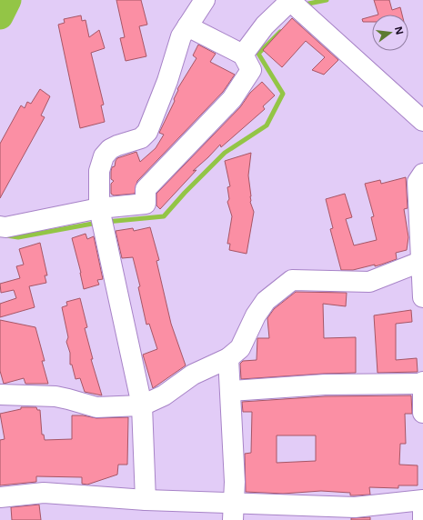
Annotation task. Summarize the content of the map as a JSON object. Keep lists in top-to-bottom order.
{
  "north": "right"
}
